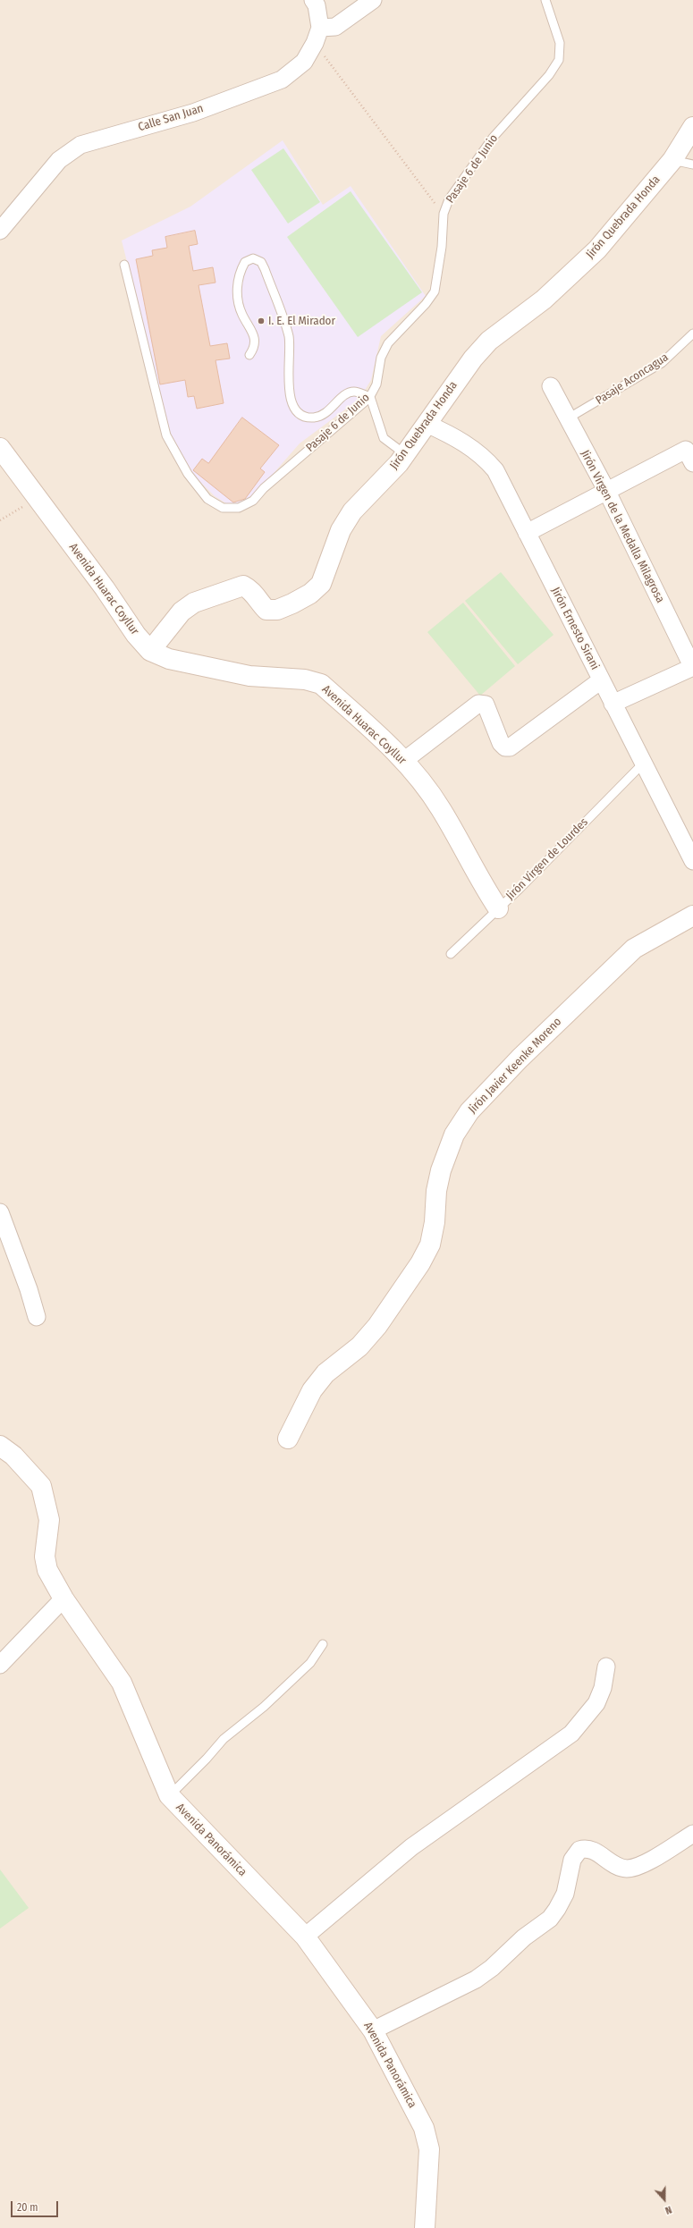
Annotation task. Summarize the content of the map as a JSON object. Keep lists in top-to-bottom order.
{
  "streets": {
    "main road": [
      "Jirón Quebrada Honda",
      "Avenida Huarac Coyllur",
      "Jirón Javier Keenke Moreno",
      "Avenida Panorámica"
    ],
    "street": ["Calle San Juan", "Jirón Virgen de la Medalla Milagrosa", "Jirón Ernesto Sirani"],
    "lane": ["Pasaje 6 de Junio", "Pasaje Aconcagua", "Jirón Virgen de Lourdes"]
  },
  "crossings": [
    ["Jirón Quebrada Honda", "Avenida Huarac Coyllur"],
    ["Jirón Quebrada Honda", "Jirón Ernesto Sirani"],
    ["Pasaje Aconcagua", "Jirón Virgen de la Medalla Milagrosa"],
    ["Avenida Huarac Coyllur", "Jirón Virgen de Lourdes"],
    ["Jirón Ernesto Sirani", "Jirón Virgen de Lourdes"]
  ],
  "places": ["I. E. El Mirador"],
  "scale_bar": "20 m",
  "north": "bottom"
}
